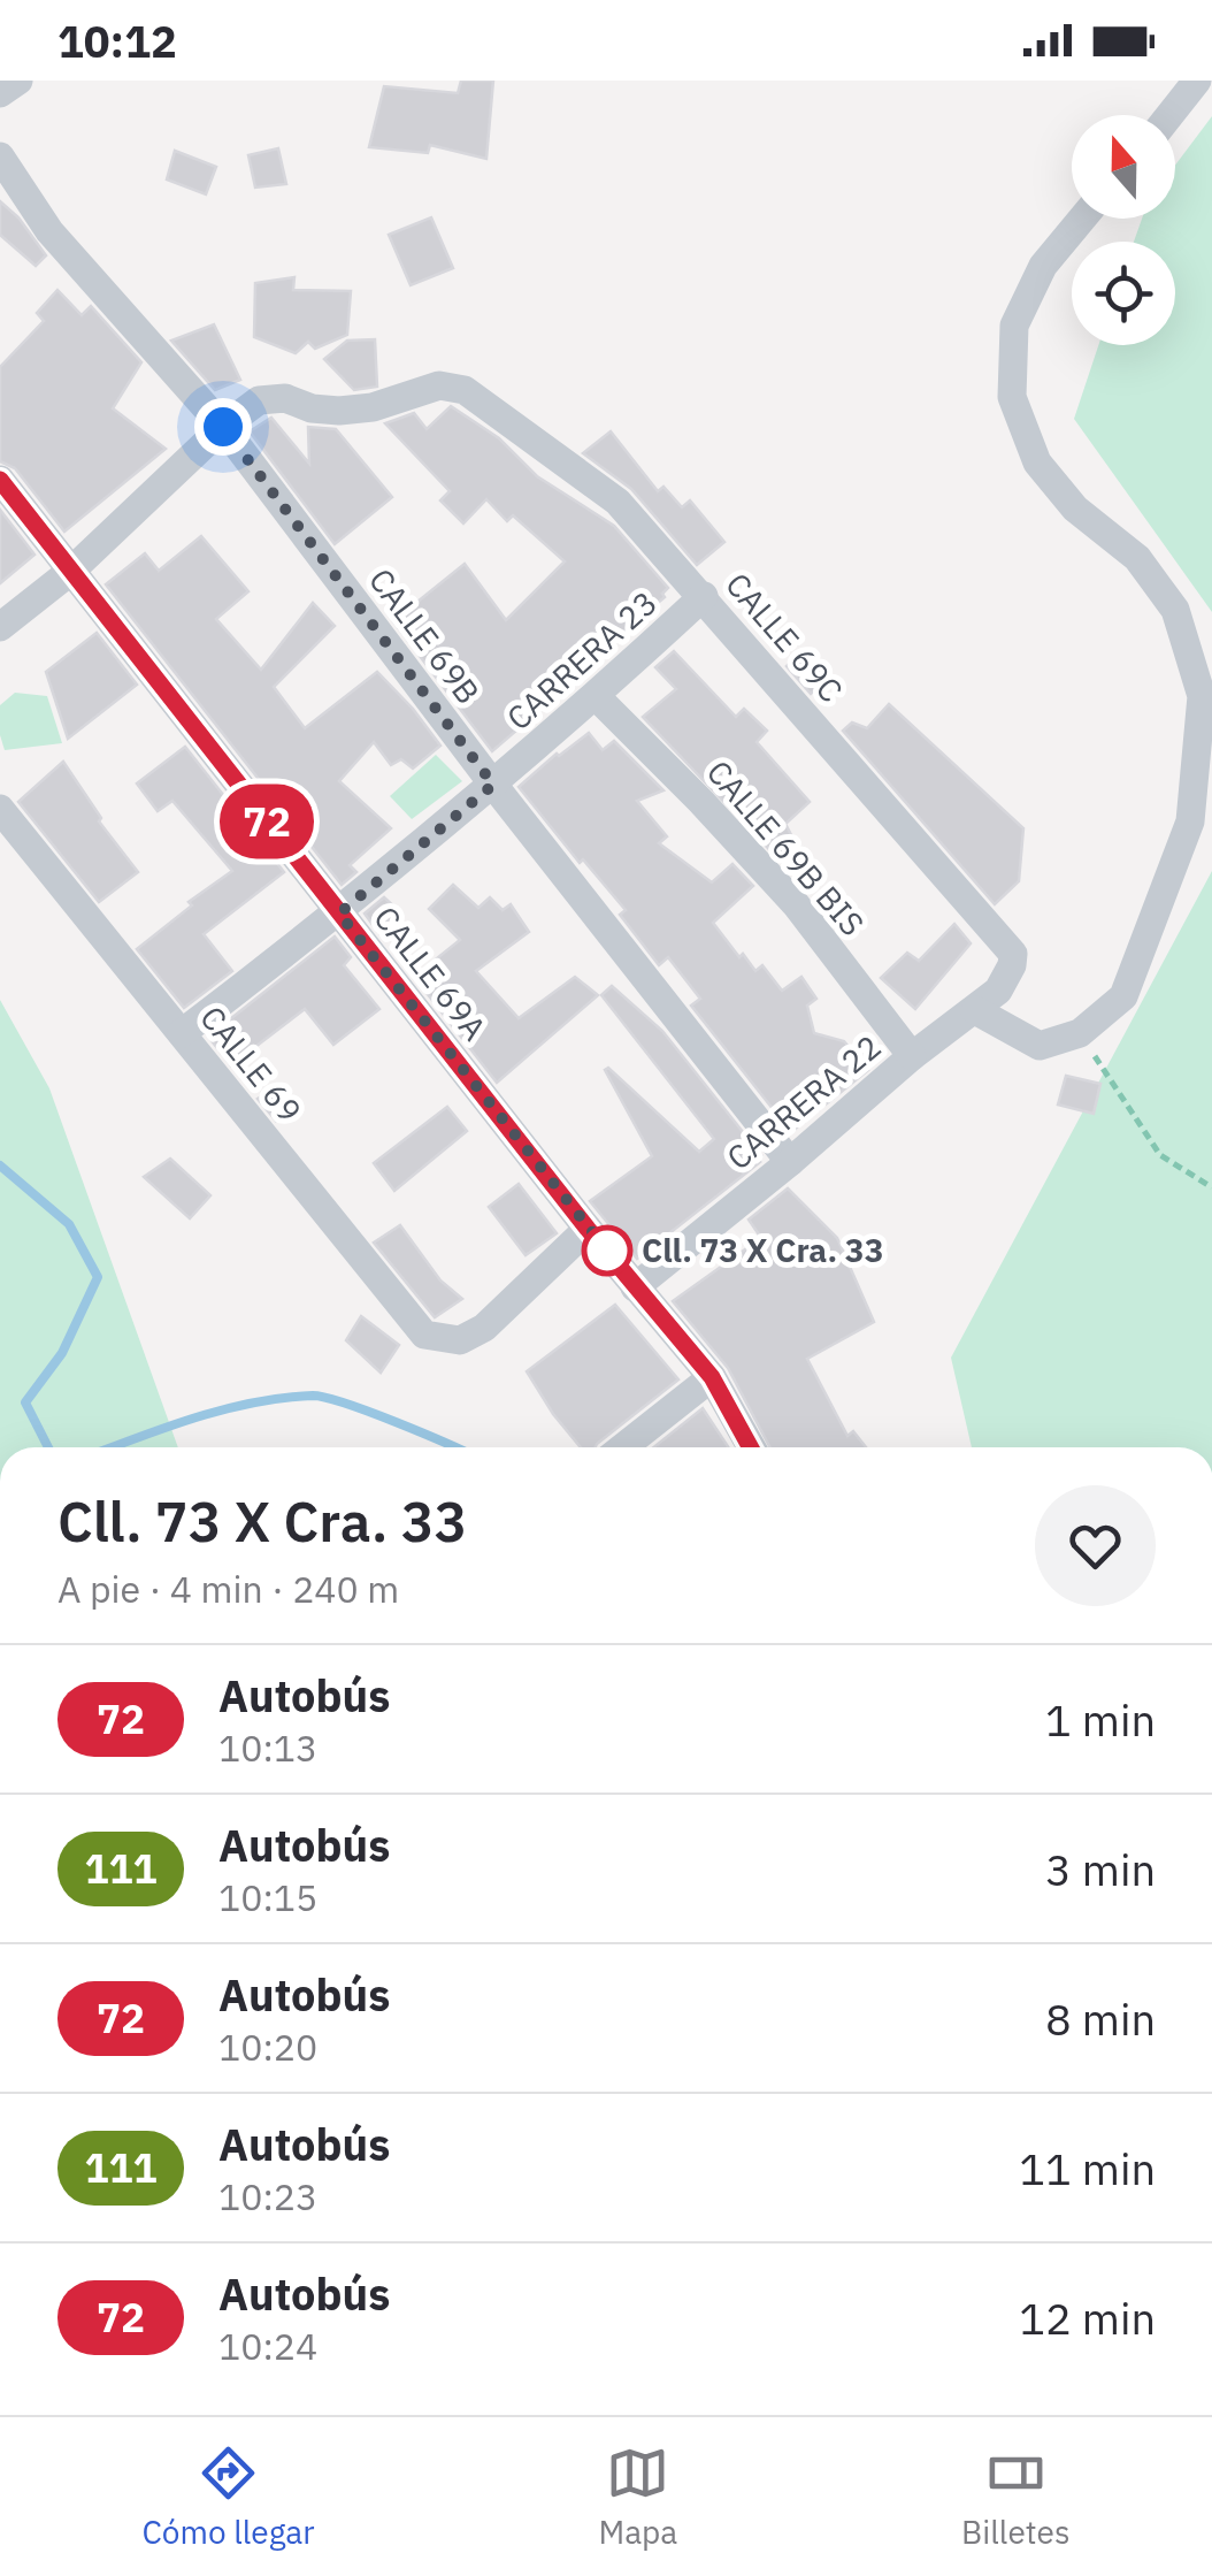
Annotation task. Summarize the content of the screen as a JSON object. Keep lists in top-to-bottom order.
{
  "streets": {
    "street": [
      "CALLE 69B",
      "CALLE 69C",
      "CARRERA 23",
      "CALLE 69B BIS",
      "CALLE 69A",
      "CALLE 69",
      "CARRERA 22"
    ]
  },
  "crossings": [
    ["CALLE 69B", "CALLE 69C"],
    ["CALLE 69B", "CARRERA 23"],
    ["CALLE 69B", "CARRERA 22"],
    ["CALLE 69C", "CARRERA 23"],
    ["CALLE 69C", "CARRERA 22"],
    ["CARRERA 23", "CALLE 69B BIS"],
    ["CARRERA 23", "CALLE 69A"],
    ["CARRERA 23", "CALLE 69"],
    ["CALLE 69B BIS", "CARRERA 22"],
    ["CALLE 69A", "CALLE 69"],
    ["CALLE 69A", "CARRERA 22"]
  ],
  "places": ["Cll. 73 X Cra. 33"],
  "lines": ["bus line 72"],
  "north": "top",
  "page": {
    "status": "10:12",
    "on_map": "72",
    "heading": ["Cll. 73 X Cra. 33", "A pie · 4 min · 240 m"],
    "list": [
      {
        "mark": "72",
        "name": "Autobús",
        "note": "10:13",
        "value": "1 min"
      },
      {
        "mark": "111",
        "name": "Autobús",
        "note": "10:15",
        "value": "3 min"
      },
      {
        "mark": "72",
        "name": "Autobús",
        "note": "10:20",
        "value": "8 min"
      },
      {
        "mark": "111",
        "name": "Autobús",
        "note": "10:23",
        "value": "11 min"
      },
      {
        "mark": "72",
        "name": "Autobús",
        "note": "10:24",
        "value": "12 min"
      }
    ],
    "tabs": ["Cómo llegar", "Mapa", "Billetes"]
  }
}
